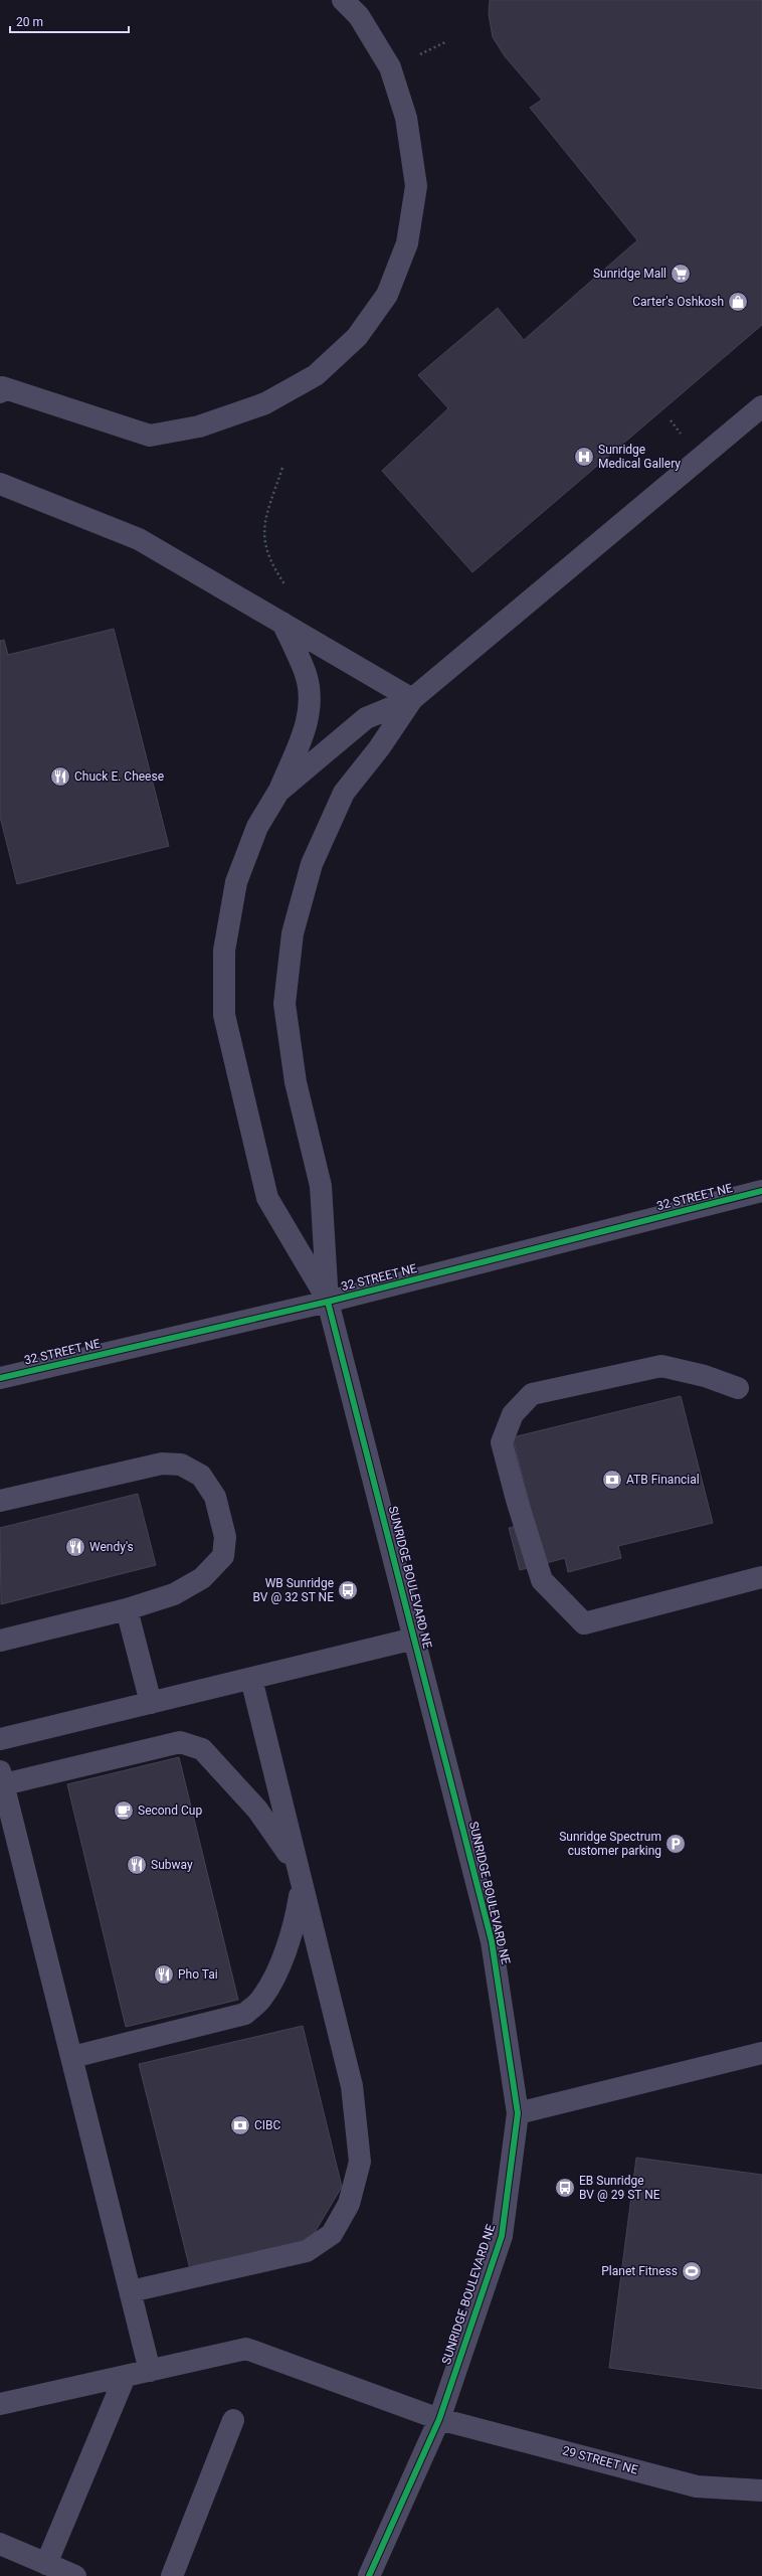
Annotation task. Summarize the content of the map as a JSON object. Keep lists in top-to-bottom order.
{
  "streets": {
    "street": ["32 STREET NE", "SUNRIDGE BOULEVARD NE", "29 STREET NE"]
  },
  "crossings": [
    ["32 STREET NE", "SUNRIDGE BOULEVARD NE"],
    ["SUNRIDGE BOULEVARD NE", "29 STREET NE"]
  ],
  "places": {
    "supermarket": ["Sunridge Mall"],
    "shop": ["Carter's Oshkosh"],
    "hospital": ["Sunridge Medical Gallery"],
    "restaurant": [
      "Chuck E. Cheese",
      "Wendy's",
      "Subway",
      "Pho Tai"
    ],
    "bank": ["ATB Financial", "CIBC"],
    "bus stop": ["WB Sunridge BV @ 32 ST NE", "EB Sunridge BV @ 29 ST NE"],
    "cafe": ["Second Cup"],
    "parking": ["Sunridge Spectrum customer parking"],
    "sports": ["Planet Fitness"]
  },
  "scale_bar": "20 m"
}
